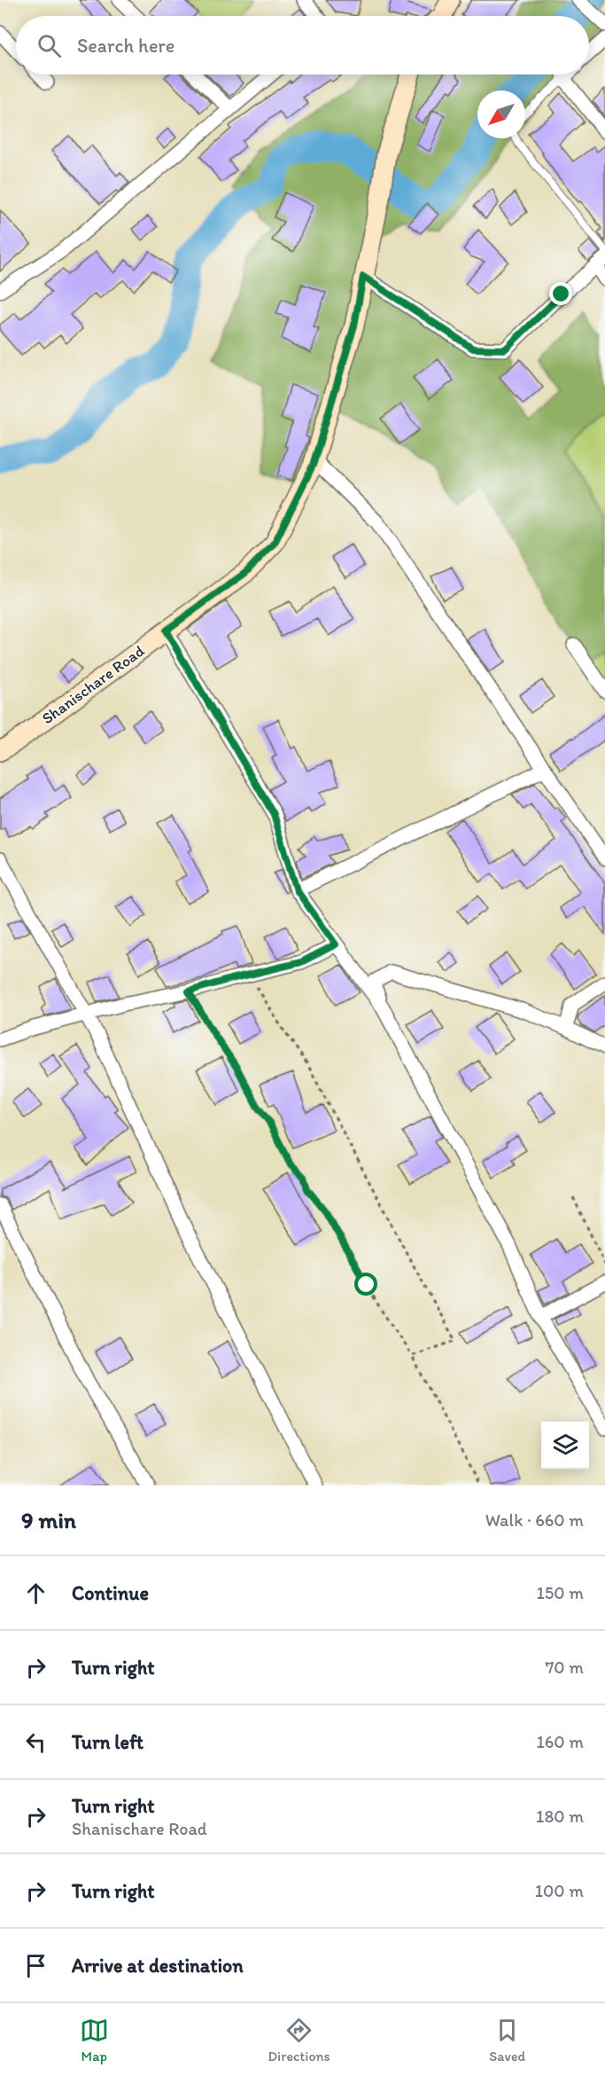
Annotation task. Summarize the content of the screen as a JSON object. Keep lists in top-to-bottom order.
{
  "streets": {
    "street": ["Shanischare Road"]
  },
  "north": "bottom left",
  "page": {
    "search": "Search here",
    "heading": ["9 min", "Walk · 660 m"],
    "list": [
      ["Continue", "150 m"],
      ["Turn right", "70 m"],
      ["Turn left", "160 m"],
      ["Turn right", "Shanischare Road", "180 m"],
      ["Turn right", "100 m"],
      "Arrive at destination"
    ],
    "nav": ["Map", "Directions", "Saved"]
  }
}
